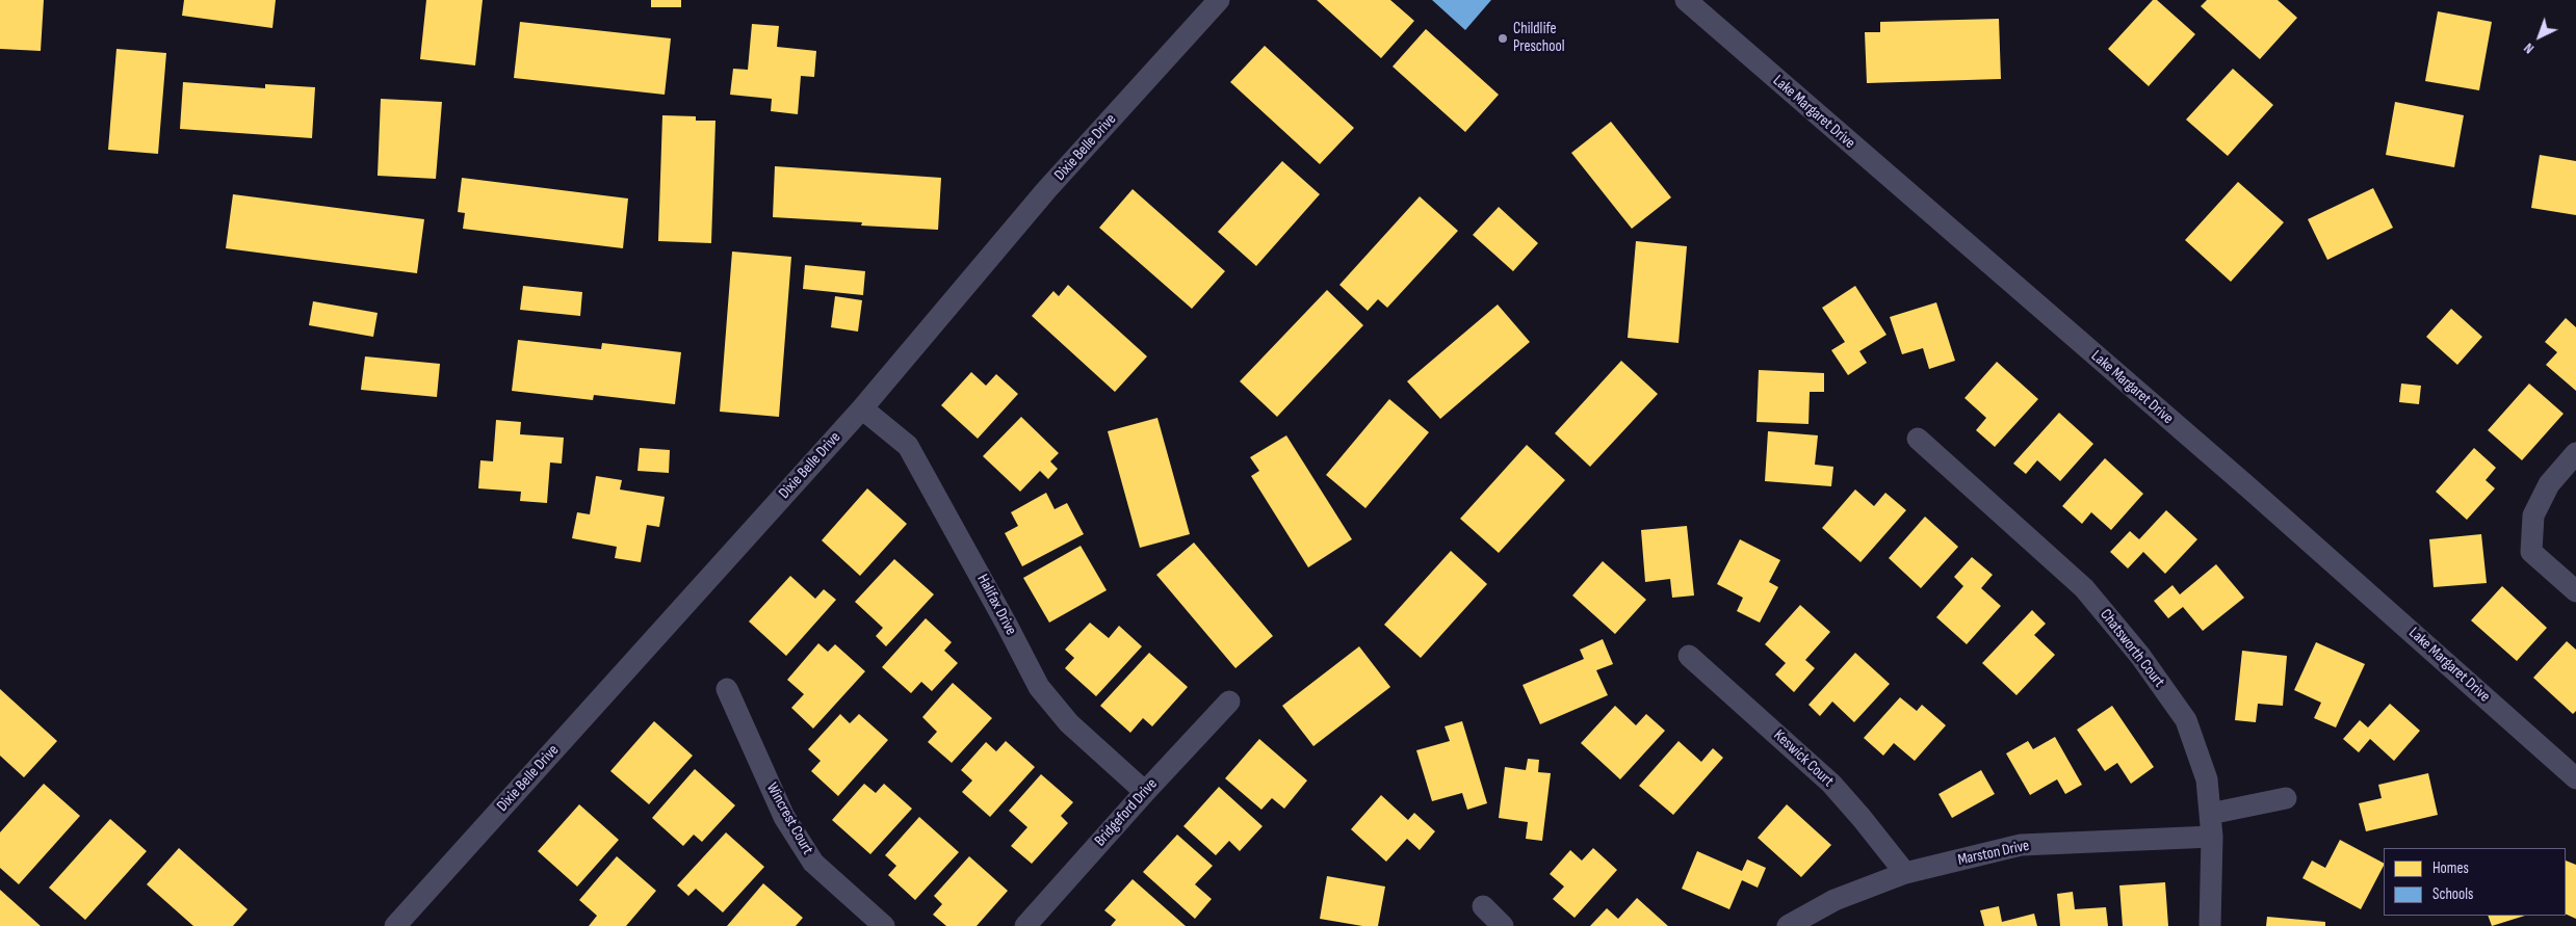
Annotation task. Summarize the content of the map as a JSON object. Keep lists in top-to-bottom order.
{
  "streets": {
    "street": [
      "Lake Margaret Drive",
      "Dixie Belle Drive",
      "Halifax Drive",
      "Chatsworth Court",
      "Keswick Court",
      "Bridgeford Drive",
      "Wincrest Court",
      "Marston Drive"
    ]
  },
  "crossings": [
    ["Dixie Belle Drive", "Halifax Drive"],
    ["Halifax Drive", "Bridgeford Drive"],
    ["Chatsworth Court", "Marston Drive"],
    ["Keswick Court", "Marston Drive"]
  ],
  "places": ["Childlife Preschool"],
  "legend": ["Homes", "Schools"],
  "north": "bottom left"
}
